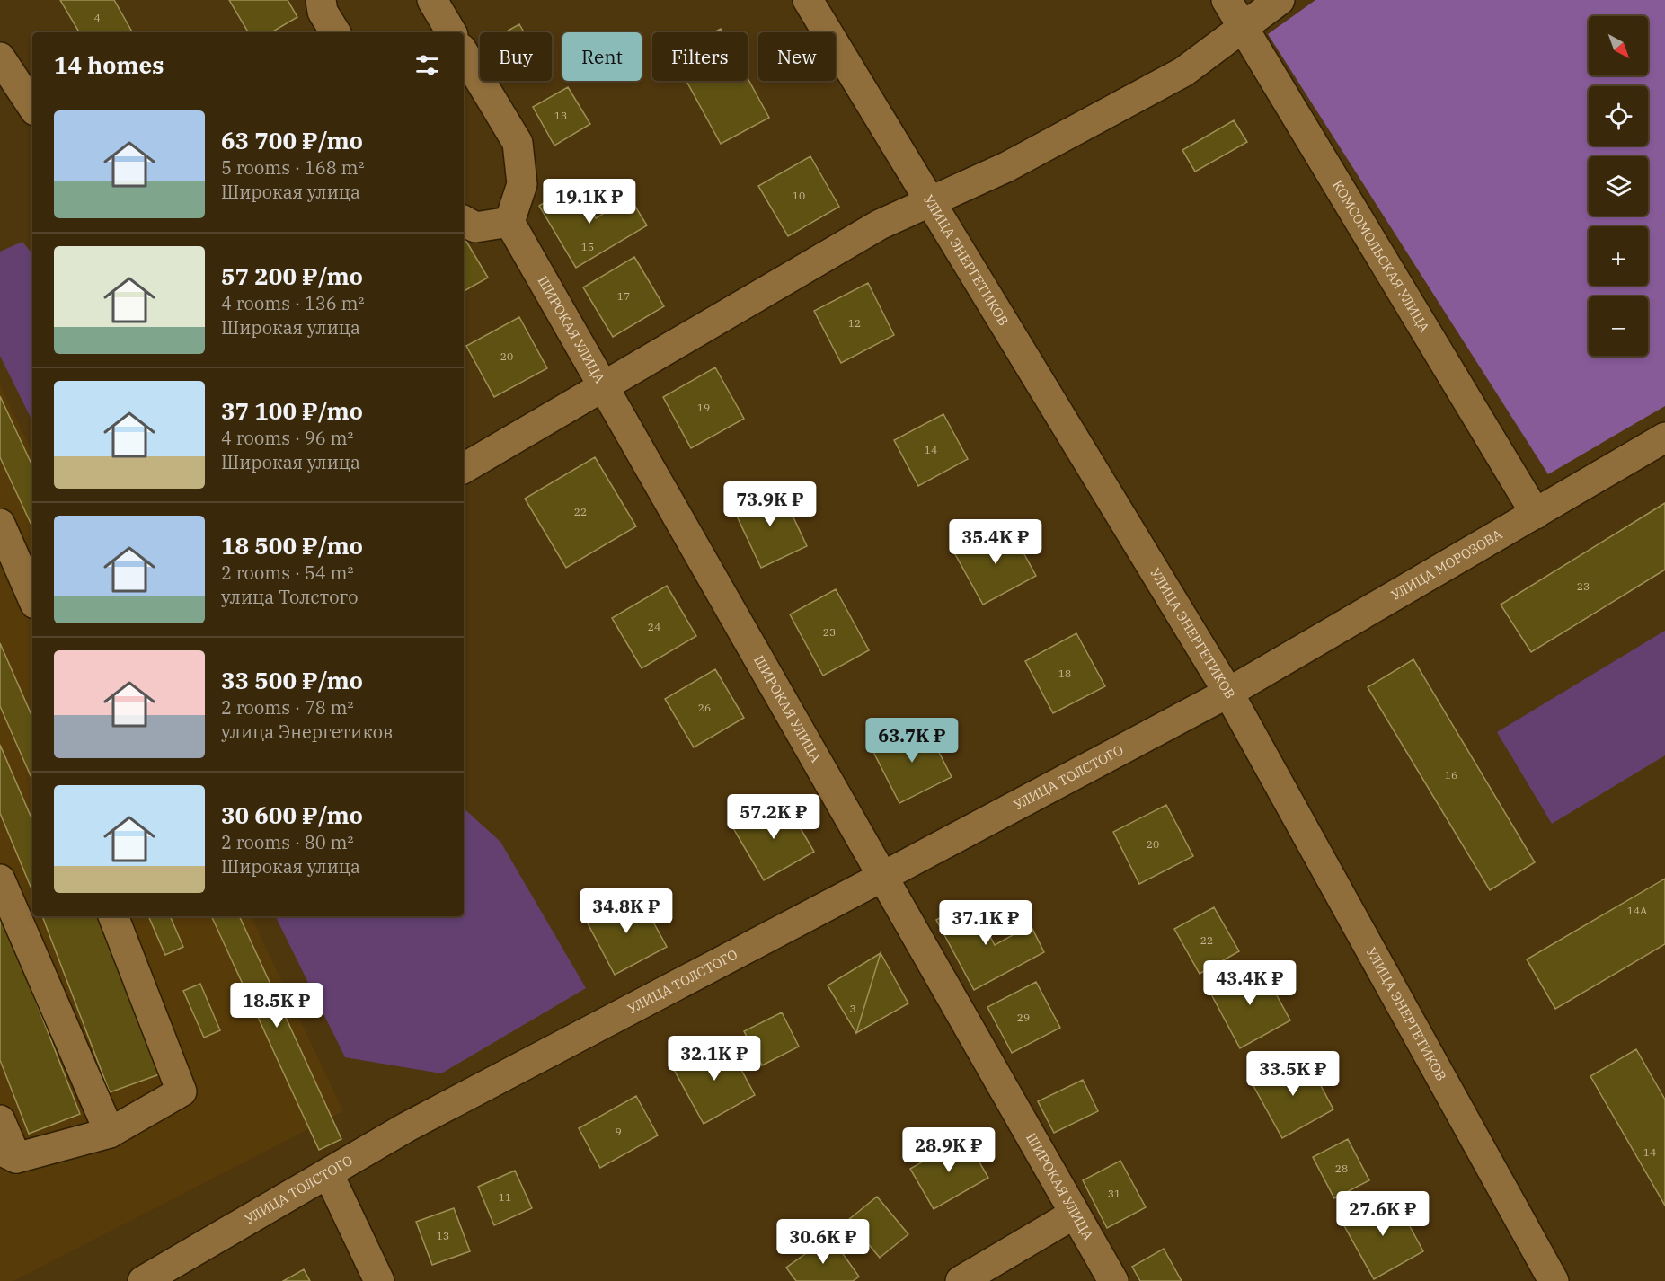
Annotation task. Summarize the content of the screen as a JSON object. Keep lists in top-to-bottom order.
{
  "streets": {
    "street": [
      "КОМСОМОЛЬСКАЯ УЛИЦА",
      "УЛИЦА ЭНЕРГЕТИКОВ",
      "ШИРОКАЯ УЛИЦА",
      "УЛИЦА МОРОЗОВА",
      "УЛИЦА ТОЛСТОГО"
    ]
  },
  "crossings": [
    ["КОМСОМОЛЬСКАЯ УЛИЦА", "УЛИЦА МОРОЗОВА"],
    ["УЛИЦА ЭНЕРГЕТИКОВ", "УЛИЦА МОРОЗОВА"],
    ["УЛИЦА ЭНЕРГЕТИКОВ", "УЛИЦА ТОЛСТОГО"],
    ["ШИРОКАЯ УЛИЦА", "УЛИЦА ТОЛСТОГО"],
    ["УЛИЦА МОРОЗОВА", "УЛИЦА ТОЛСТОГО"]
  ],
  "house_numbers": [
    "4",
    "13",
    "10",
    "15",
    "17",
    "12",
    "20",
    "19",
    "14",
    "22",
    "23",
    "24",
    "23",
    "18",
    "26",
    "16",
    "20",
    "14А",
    "22",
    "3",
    "29",
    "9",
    "14",
    "28",
    "31",
    "11",
    "13"
  ],
  "north": "bottom right",
  "page": {
    "map_buttons": ["+", "−"],
    "chip": [
      "Buy",
      "Rent",
      "Filters",
      "New"
    ],
    "heading": "14 homes",
    "list": [
      {
        "name": "63 700 ₽/mo",
        "note": "5 rooms · 168 m² · Широкая улица"
      },
      {
        "name": "57 200 ₽/mo",
        "note": "4 rooms · 136 m² · Широкая улица"
      },
      {
        "name": "37 100 ₽/mo",
        "note": "4 rooms · 96 m² · Широкая улица"
      },
      {
        "name": "18 500 ₽/mo",
        "note": "2 rooms · 54 m² · улица Толстого"
      },
      {
        "name": "33 500 ₽/mo",
        "note": "2 rooms · 78 m² · улица Энергетиков"
      },
      {
        "name": "30 600 ₽/mo",
        "note": "2 rooms · 80 m² · Широкая улица"
      }
    ],
    "price": [
      "19.1K ₽",
      "73.9K ₽",
      "35.4K ₽",
      "63.7K ₽",
      "57.2K ₽",
      "34.8K ₽",
      "37.1K ₽",
      "43.4K ₽",
      "18.5K ₽",
      "32.1K ₽",
      "33.5K ₽",
      "28.9K ₽",
      "27.6K ₽",
      "30.6K ₽"
    ]
  }
}
